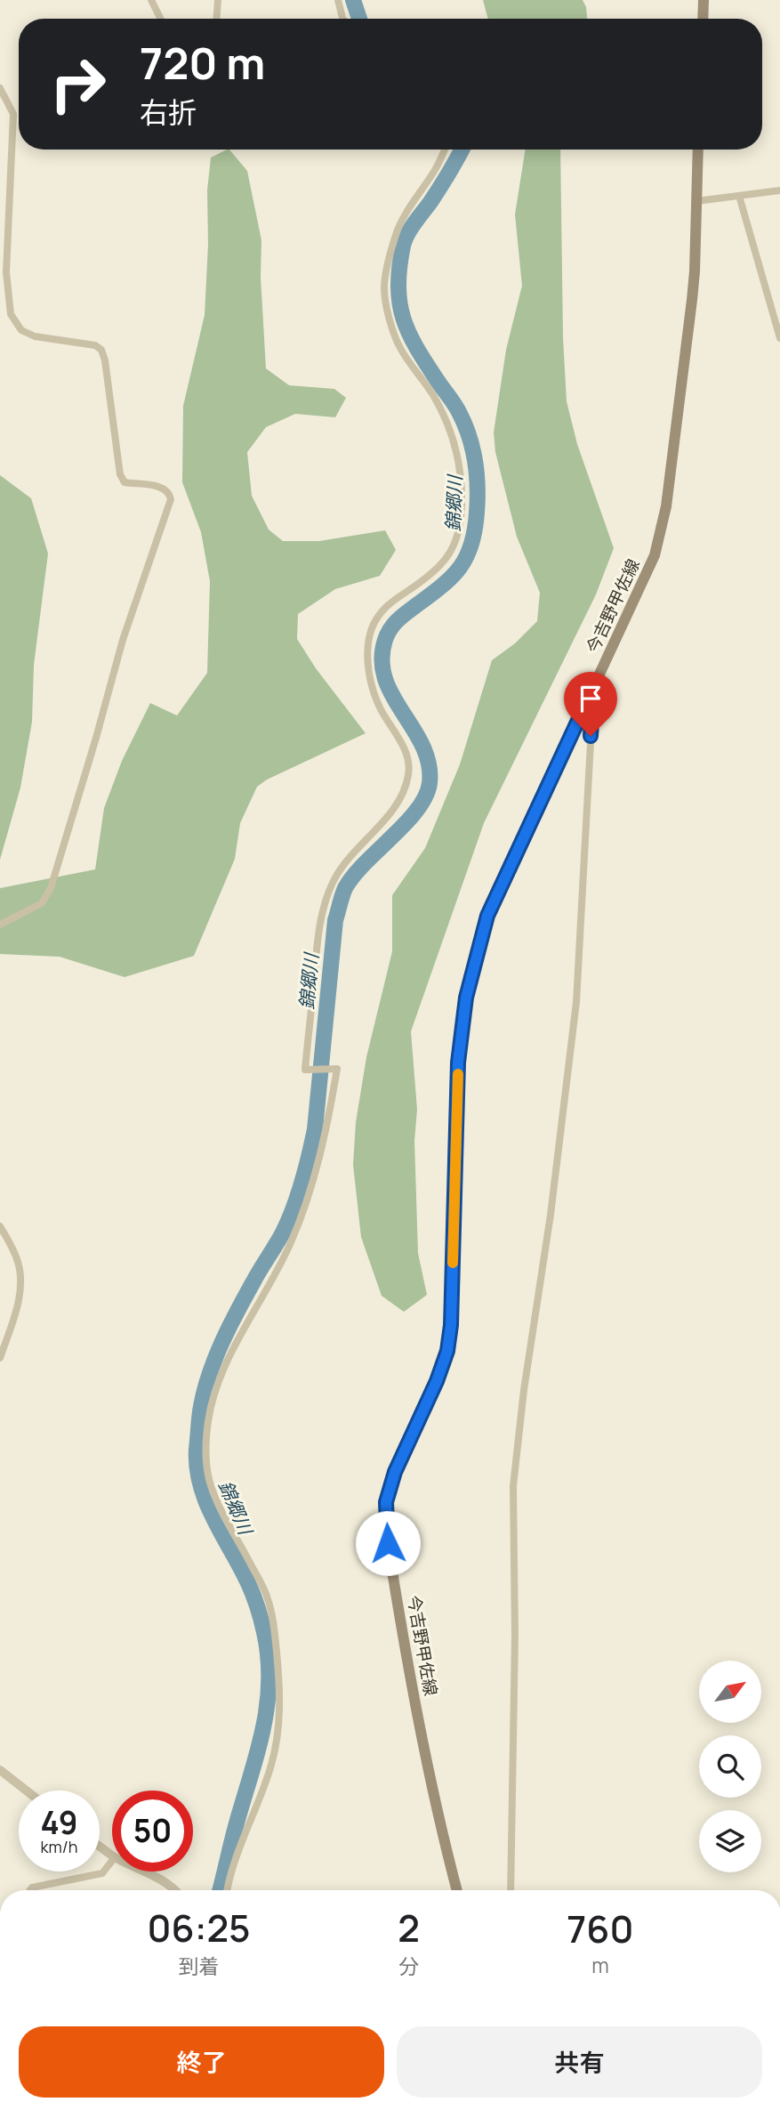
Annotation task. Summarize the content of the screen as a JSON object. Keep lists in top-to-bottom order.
{
  "streets": {
    "main road": ["今吉野甲佐線"]
  },
  "water": ["錦郷川"],
  "north": "top right",
  "page": {
    "turn": ["720 m", "右折"],
    "speed": "49 km/h",
    "limit": "50",
    "eta": [
      "06:25",
      "到着",
      "2",
      "分",
      "760",
      "m"
    ],
    "buttons": ["終了", "共有"]
  }
}
